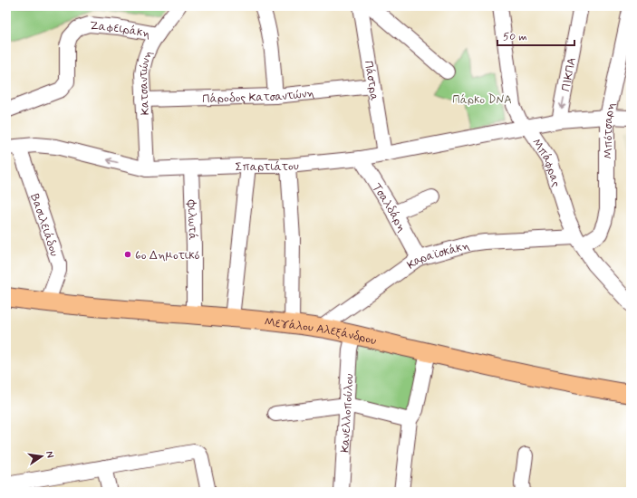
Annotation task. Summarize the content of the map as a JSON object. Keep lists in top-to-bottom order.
{
  "streets": {
    "main road": ["Μεγάλου Αλεξάνδρου"],
    "street": [
      "Ζαφειράκη",
      "ΠΙΚΠΑ",
      "Πάστρα",
      "Κατσαντώνη",
      "Πάροδος Κατσαντώνη",
      "Μπότσαρη",
      "Μπάφρας",
      "Σπαρτιάτου",
      "Τσαλδάρη",
      "Φιλωτά",
      "Βασιλειάδου",
      "Καραϊσκάκη",
      "Κανελλοπούλου"
    ]
  },
  "crossings": [
    ["Ζαφειράκη", "Κατσαντώνη"],
    ["ΠΙΚΠΑ", "Σπαρτιάτου"],
    ["Πάστρα", "Πάροδος Κατσαντώνη"],
    ["Πάστρα", "Σπαρτιάτου"],
    ["Κατσαντώνη", "Πάροδος Κατσαντώνη"],
    ["Κατσαντώνη", "Σπαρτιάτου"],
    ["Μπότσαρη", "Μπάφρας"],
    ["Μπότσαρη", "Σπαρτιάτου"],
    ["Μπότσαρη", "Καραϊσκάκη"],
    ["Μπάφρας", "Σπαρτιάτου"],
    ["Μπάφρας", "Καραϊσκάκη"],
    ["Σπαρτιάτου", "Τσαλδάρη"],
    ["Σπαρτιάτου", "Φιλωτά"],
    ["Σπαρτιάτου", "Βασιλειάδου"],
    ["Τσαλδάρη", "Καραϊσκάκη"],
    ["Φιλωτά", "Μεγάλου Αλεξάνδρου"],
    ["Βασιλειάδου", "Μεγάλου Αλεξάνδρου"],
    ["Καραϊσκάκη", "Μεγάλου Αλεξάνδρου"],
    ["Μεγάλου Αλεξάνδρου", "Κανελλοπούλου"]
  ],
  "one_way": ["ΠΙΚΠΑ"],
  "parks": ["Πάρκο DNA"],
  "places": ["6ο Δημοτικό"],
  "scale_bar": "50 m",
  "north": "right"
}
